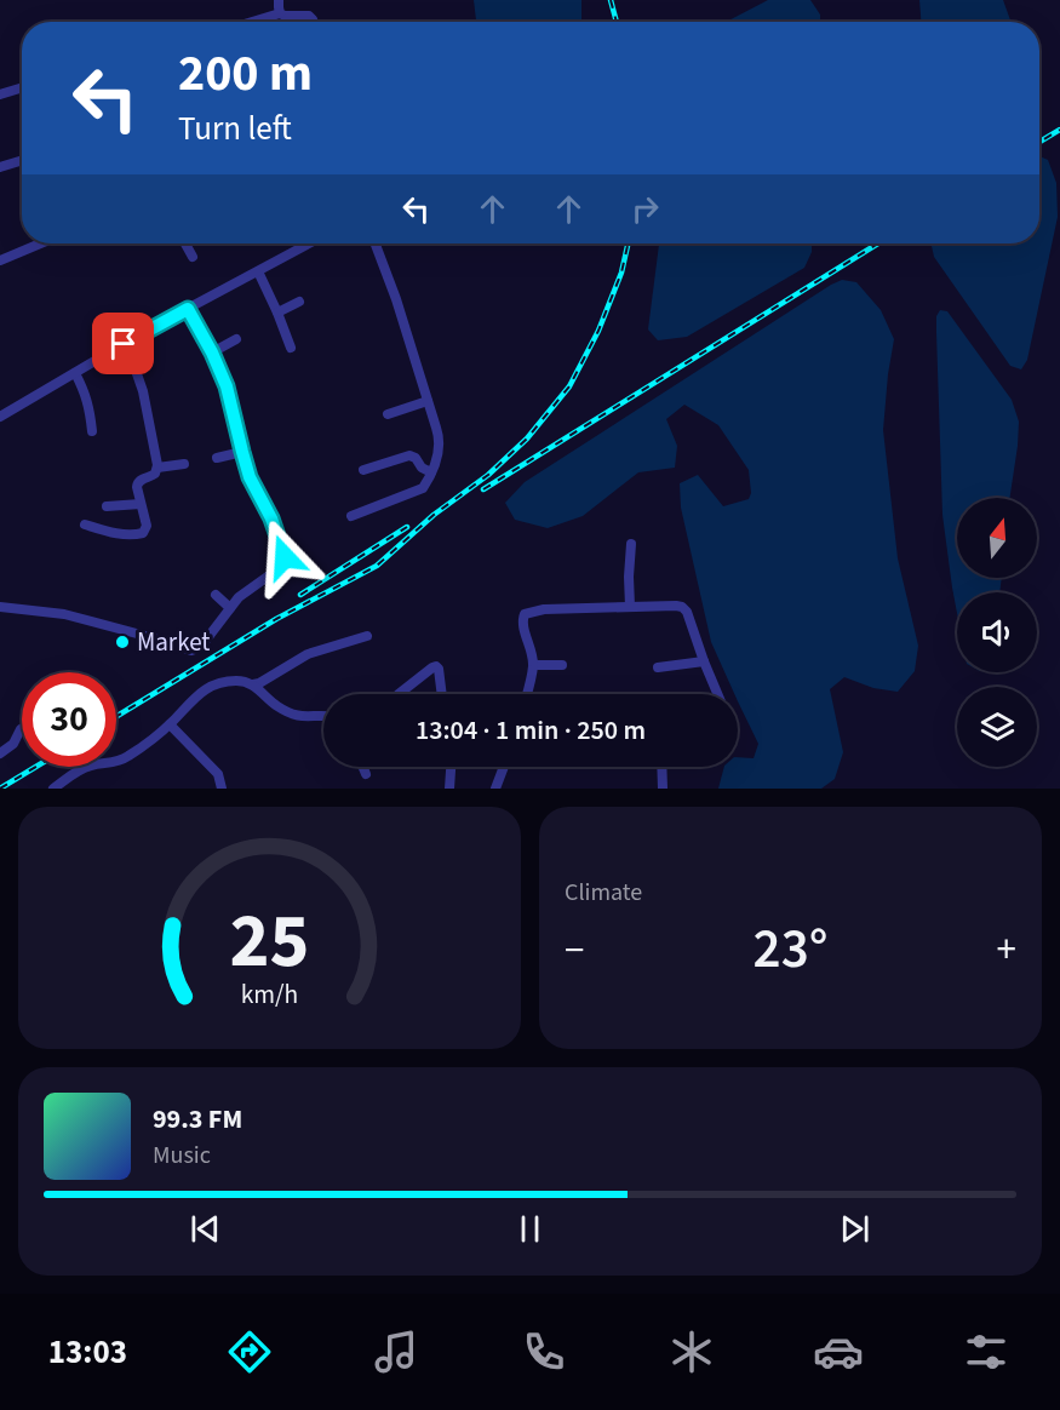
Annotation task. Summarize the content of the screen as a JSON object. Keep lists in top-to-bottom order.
{
  "places": ["Market"],
  "north": "top",
  "page": {
    "turn": ["200 m", "Turn left"],
    "limit": "30",
    "trip": "13:04 · 1 min · 250 m",
    "tile": "Climate",
    "heat": ["−", "23°", "+"],
    "song": ["99.3 FM", "Music"],
    "tabs": "13:03",
    "gauge": ["25", "km/h"]
  }
}
